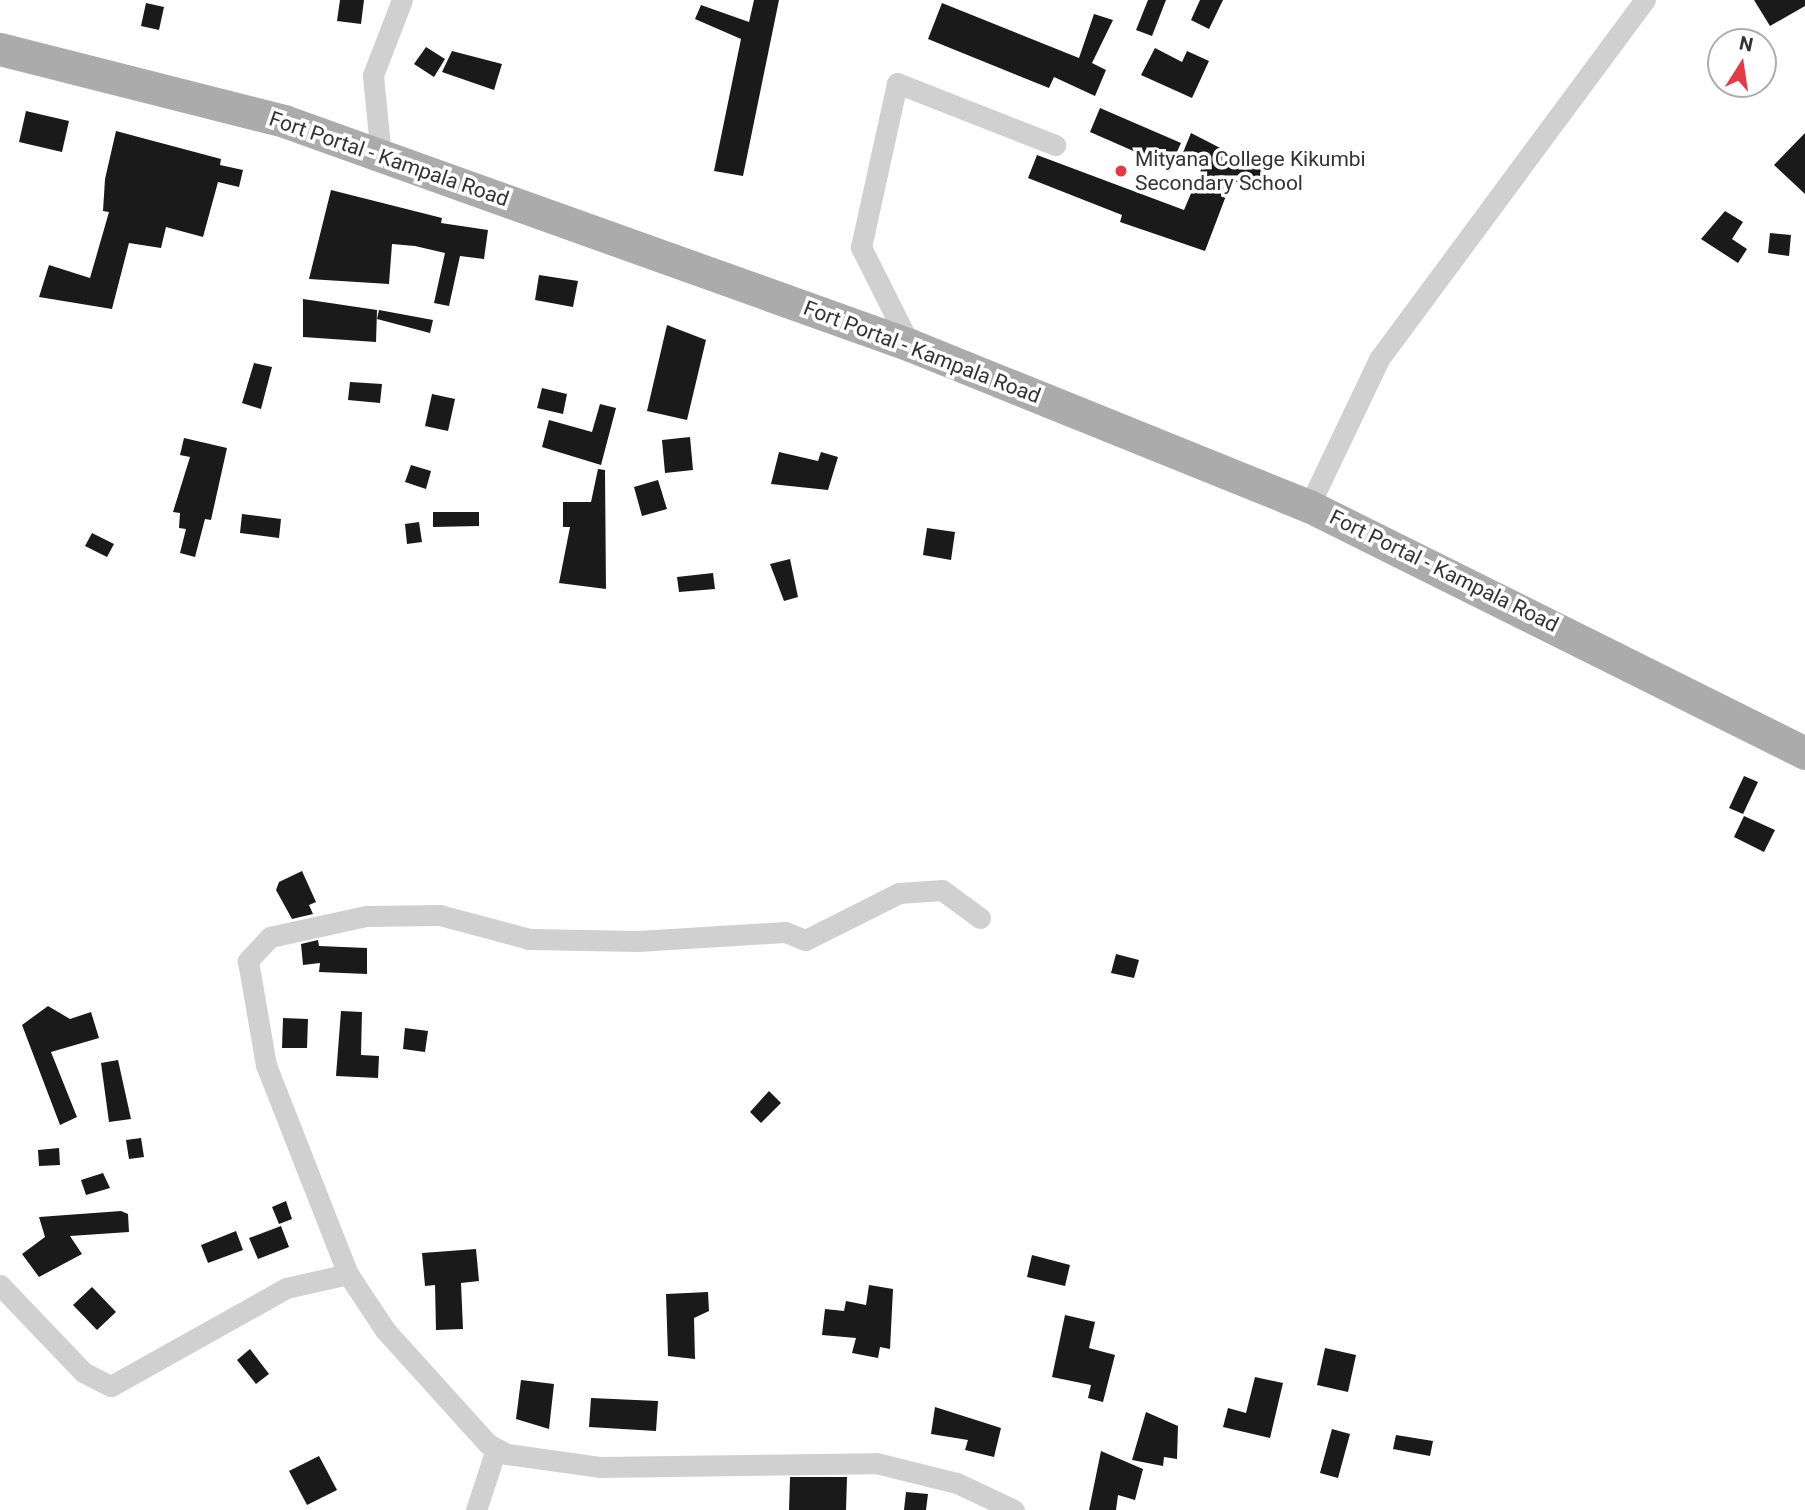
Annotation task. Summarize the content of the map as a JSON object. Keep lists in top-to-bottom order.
{
  "streets": {
    "main road": ["Fort Portal - Kampala Road"]
  },
  "places": ["Mityana College Kikumbi Secondary School"],
  "north": "top"
}
